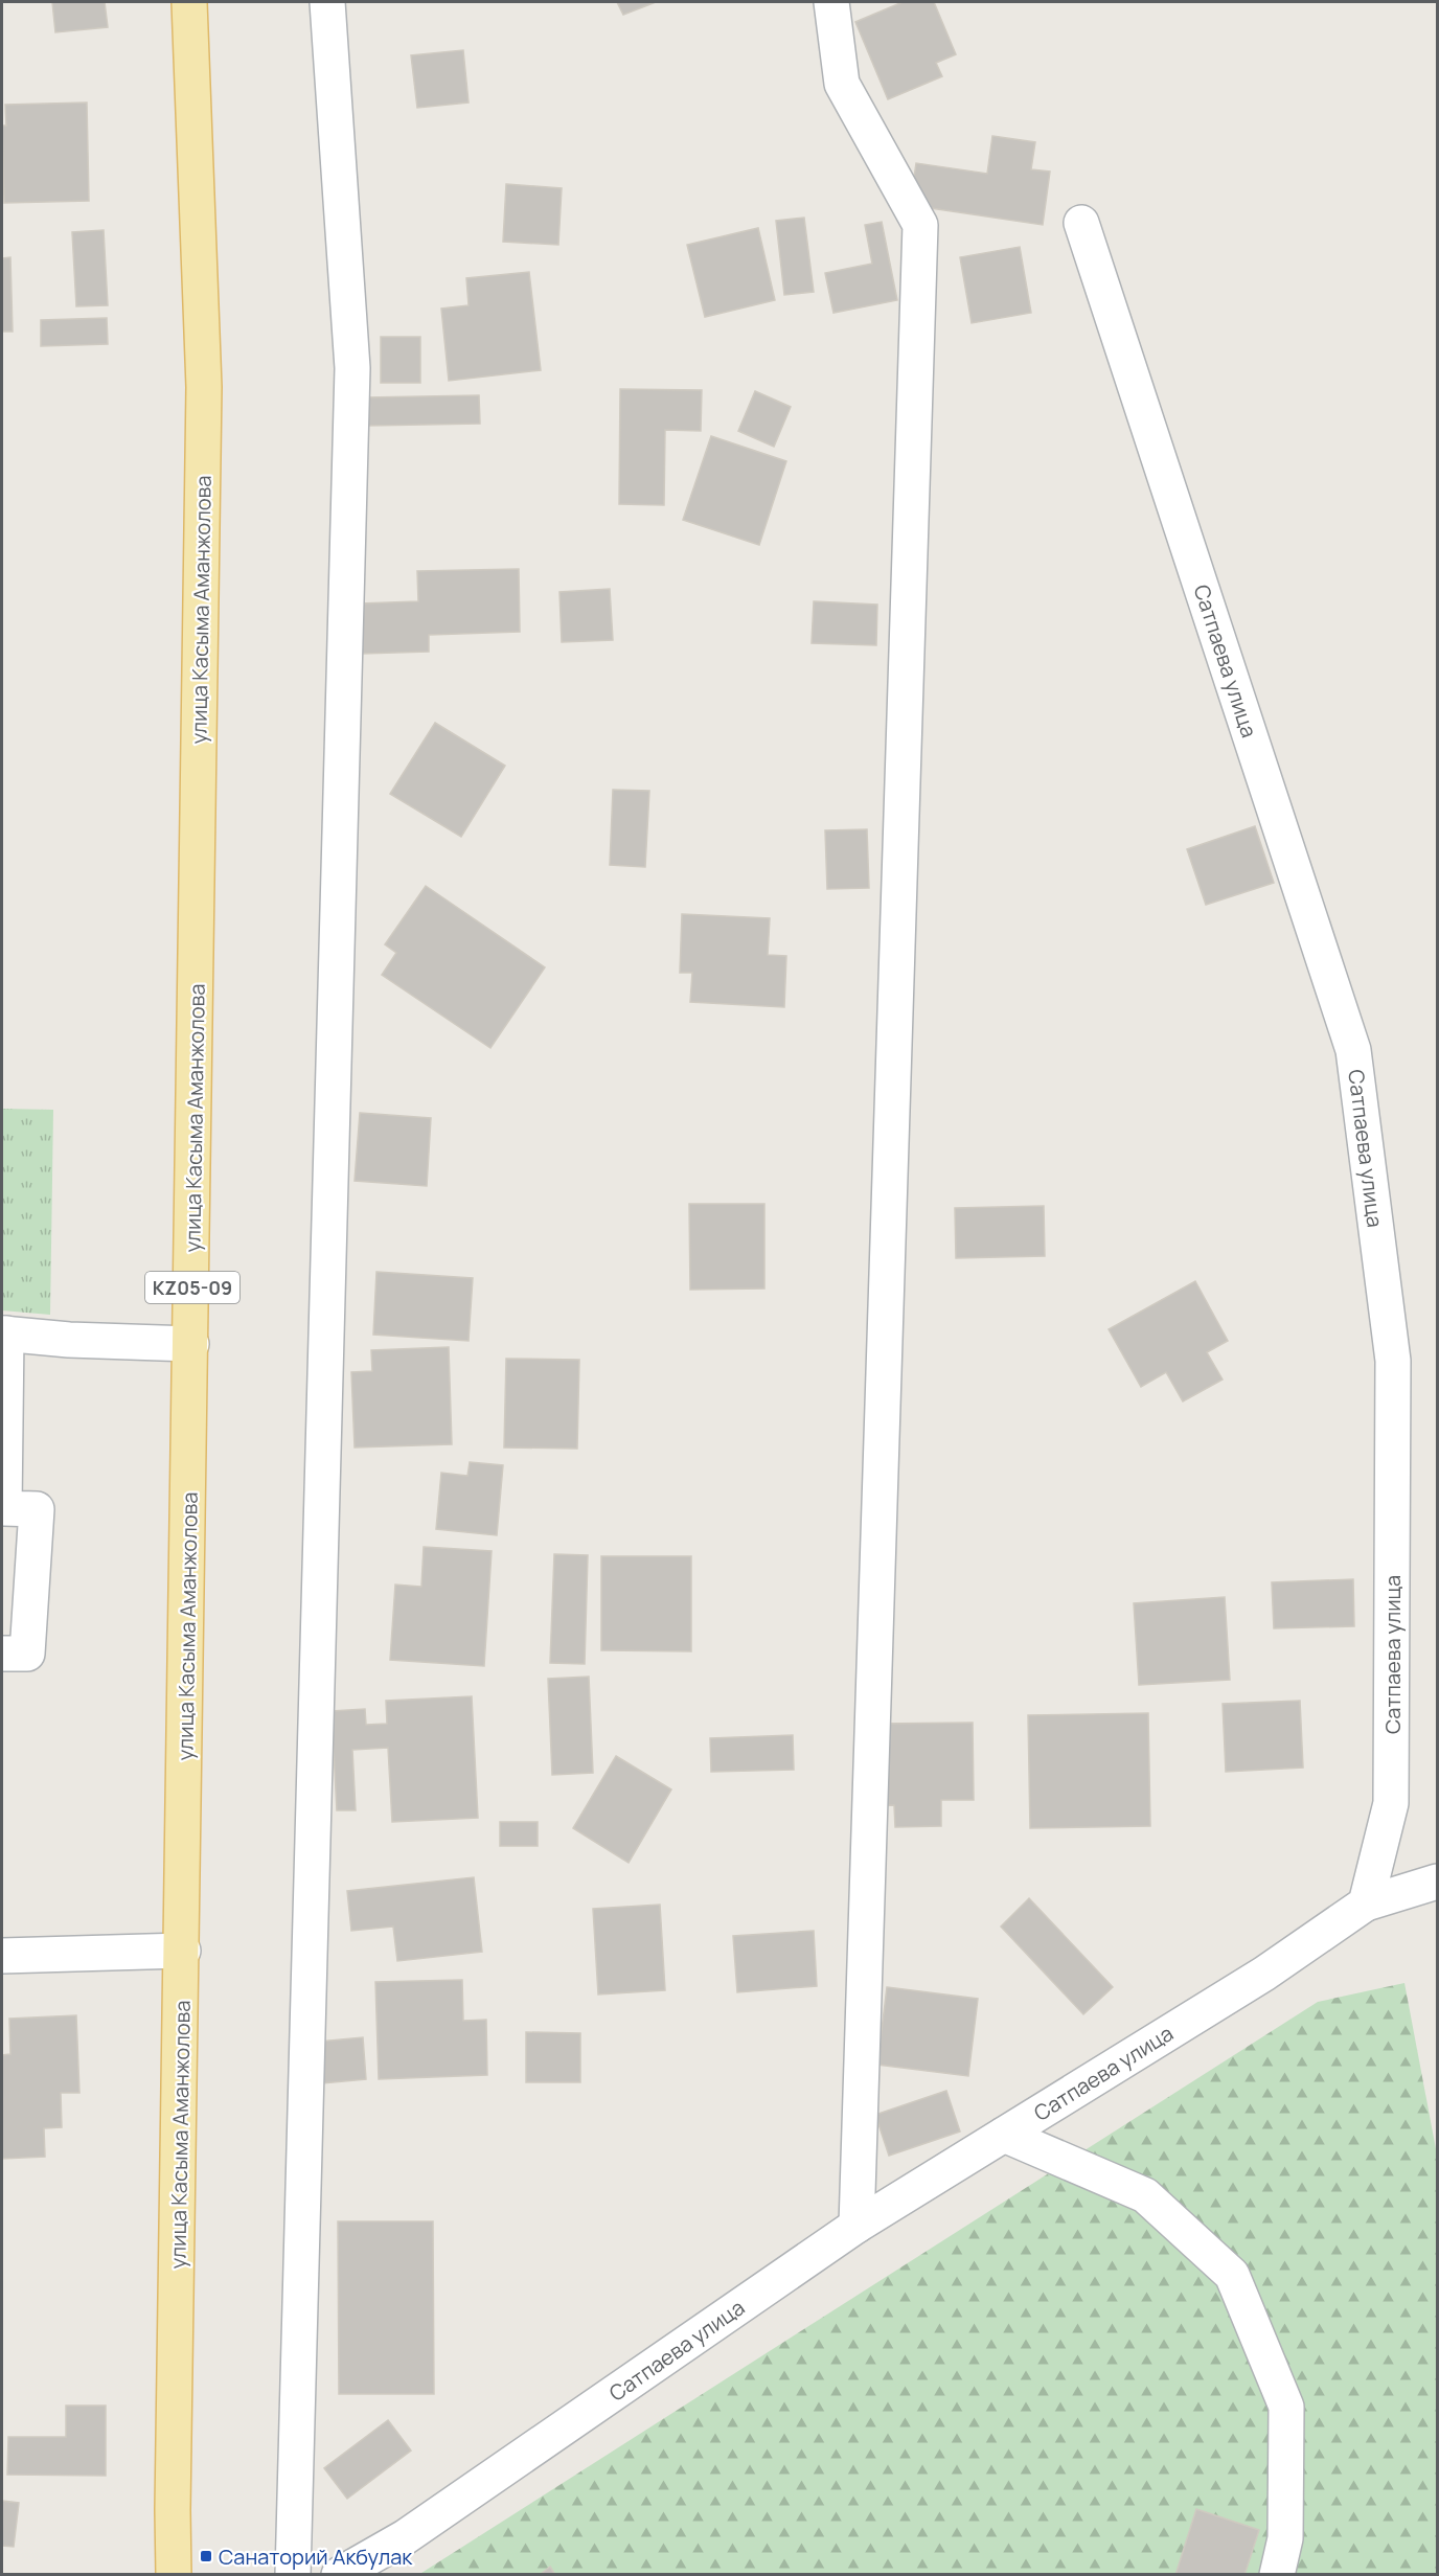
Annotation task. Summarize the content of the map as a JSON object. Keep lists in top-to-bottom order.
{
  "streets": {
    "main road": ["улица Касыма Аманжолова", "KZ05-09"],
    "street": ["Сатпаева улица"]
  },
  "places": {
    "transit": ["Санаторий Акбулак"]
  }
}
